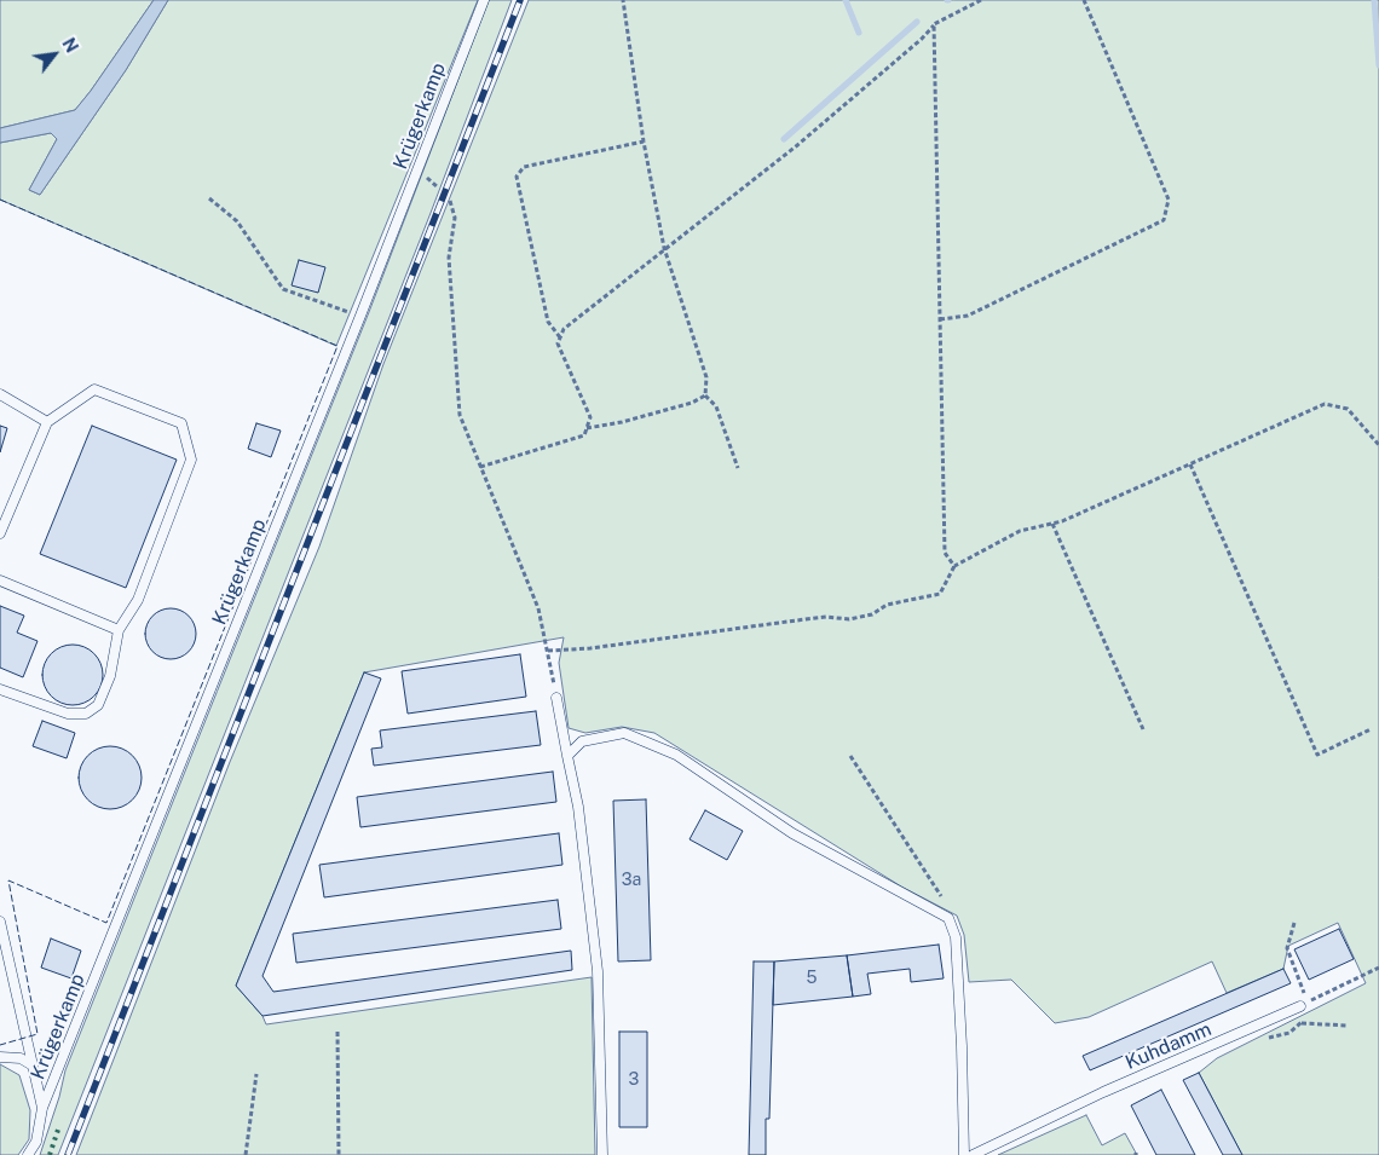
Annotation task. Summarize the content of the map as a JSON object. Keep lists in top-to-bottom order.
{
  "streets": {
    "lane": ["Krügerkamp", "Kuhdamm"]
  },
  "house_numbers": ["3a", "5", "3"],
  "north": "top right"
}
